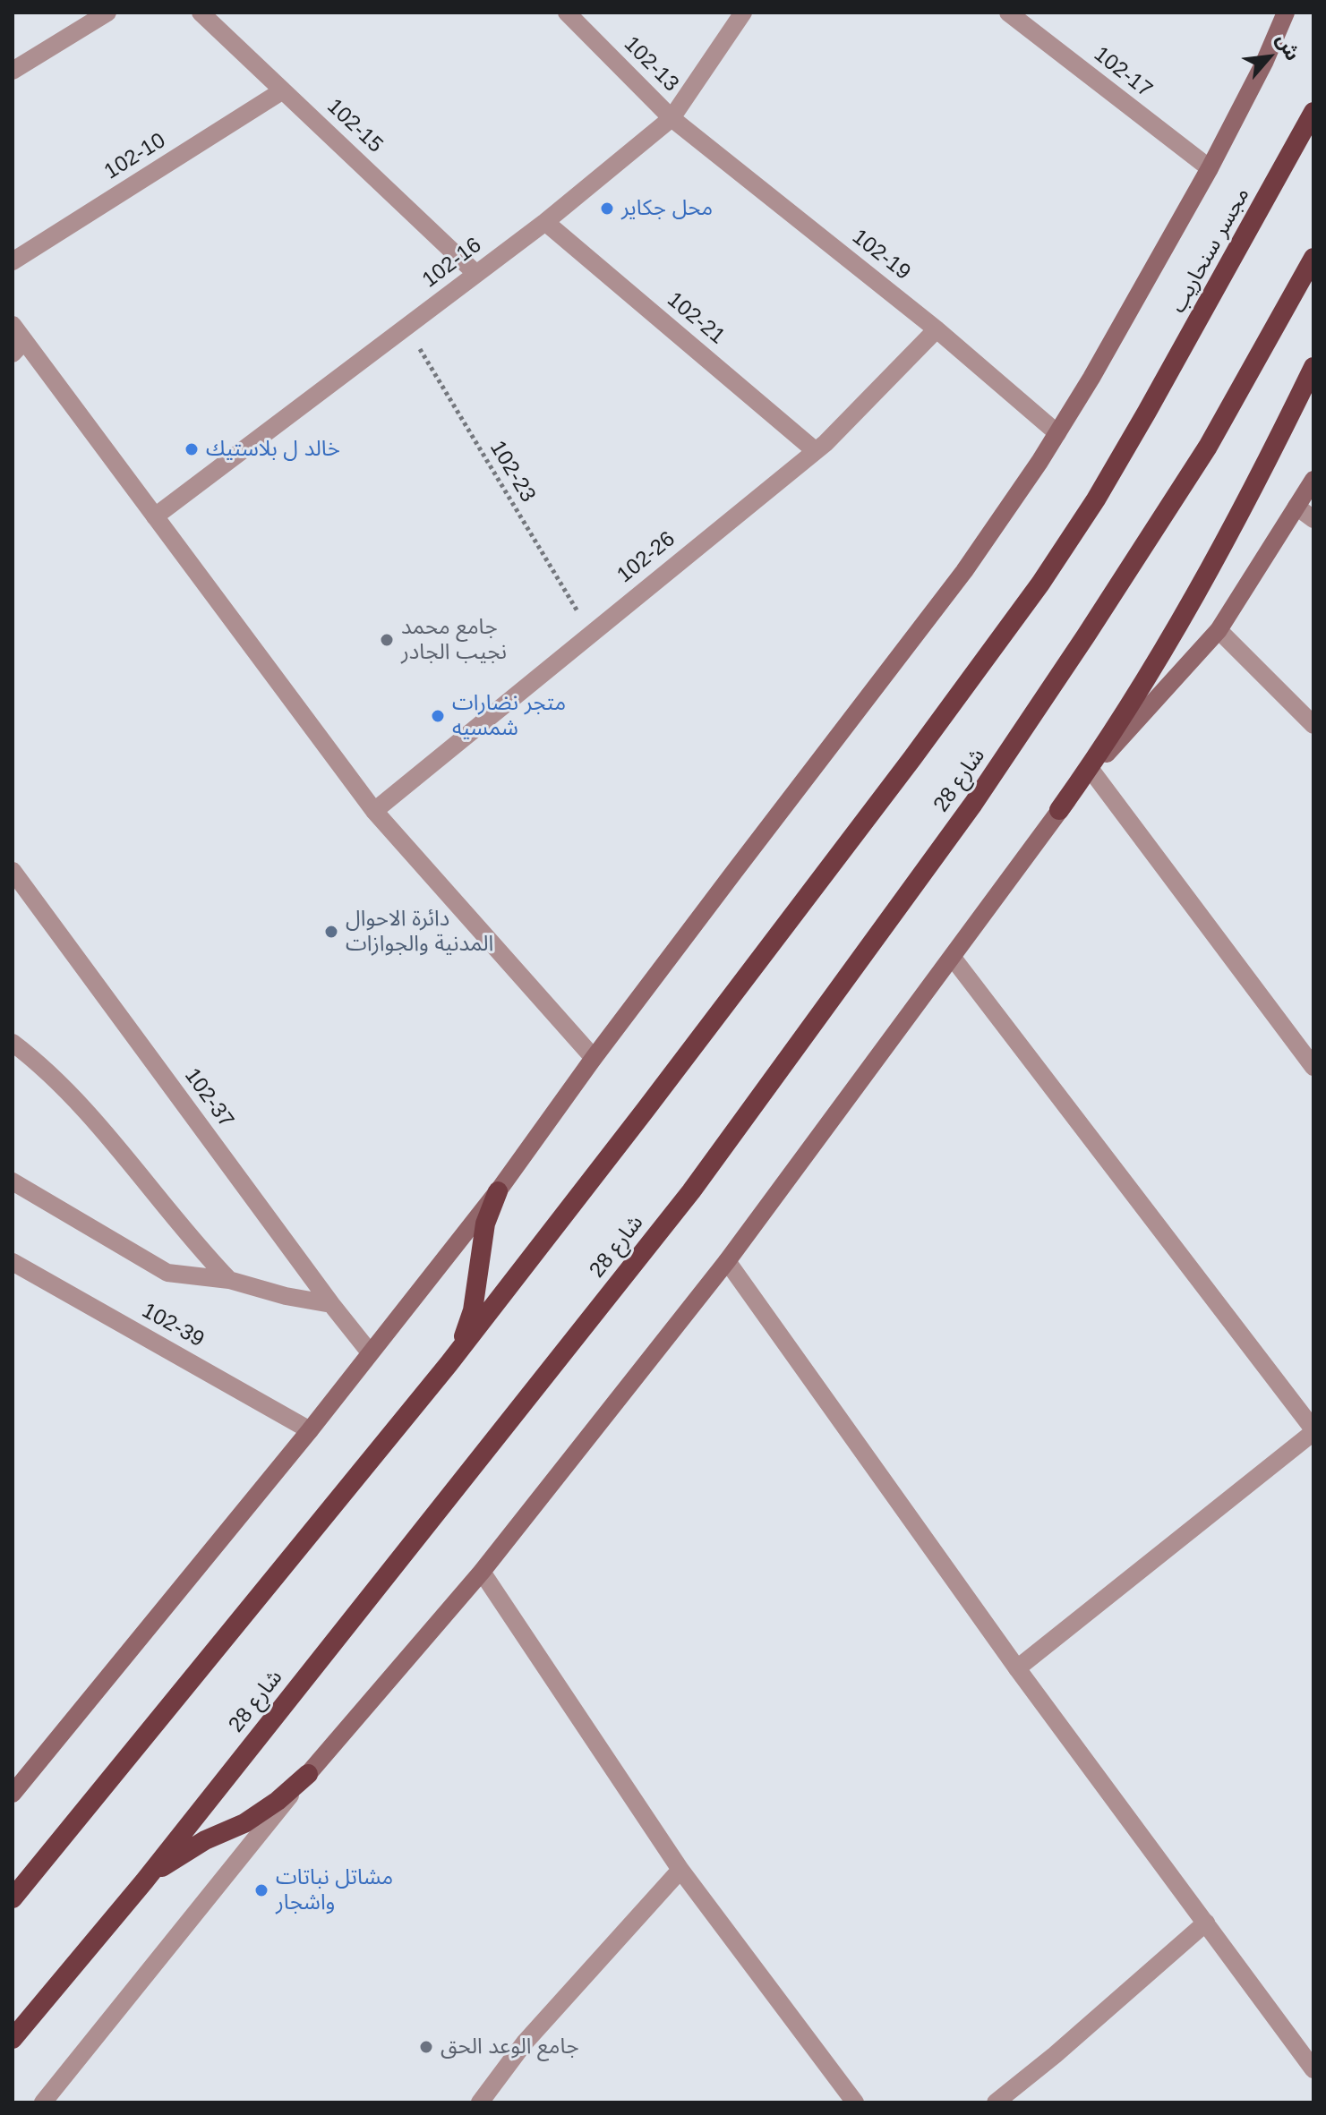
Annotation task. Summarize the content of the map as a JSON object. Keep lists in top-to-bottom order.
{
  "streets": {
    "highway": ["مجسر سنحاريب", "شارع 28"],
    "street": [
      "102-13",
      "102-17",
      "102-15",
      "102-10",
      "102-19",
      "102-16",
      "102-21",
      "102-26",
      "102-37",
      "102-39"
    ],
    "path": ["102-23"]
  },
  "crossings": [
    ["102-13", "102-19"],
    ["102-13", "102-16"],
    ["102-15", "102-10"],
    ["102-15", "102-16"],
    ["102-19", "102-16"],
    ["102-19", "102-26"],
    ["102-16", "102-21"],
    ["102-16", "102-23"],
    ["102-21", "102-26"],
    ["102-23", "102-26"]
  ],
  "places": [
    "محل جكاير",
    "خالد ل بلاستيك",
    "جامع محمد نجيب الجادر",
    "متجر نضارات شمسيه",
    "دائرة الاحوال المدنية والجوازات",
    "مشاتل نباتات واشجار",
    "جامع الوعد الحق"
  ],
  "north": "top right"
}
